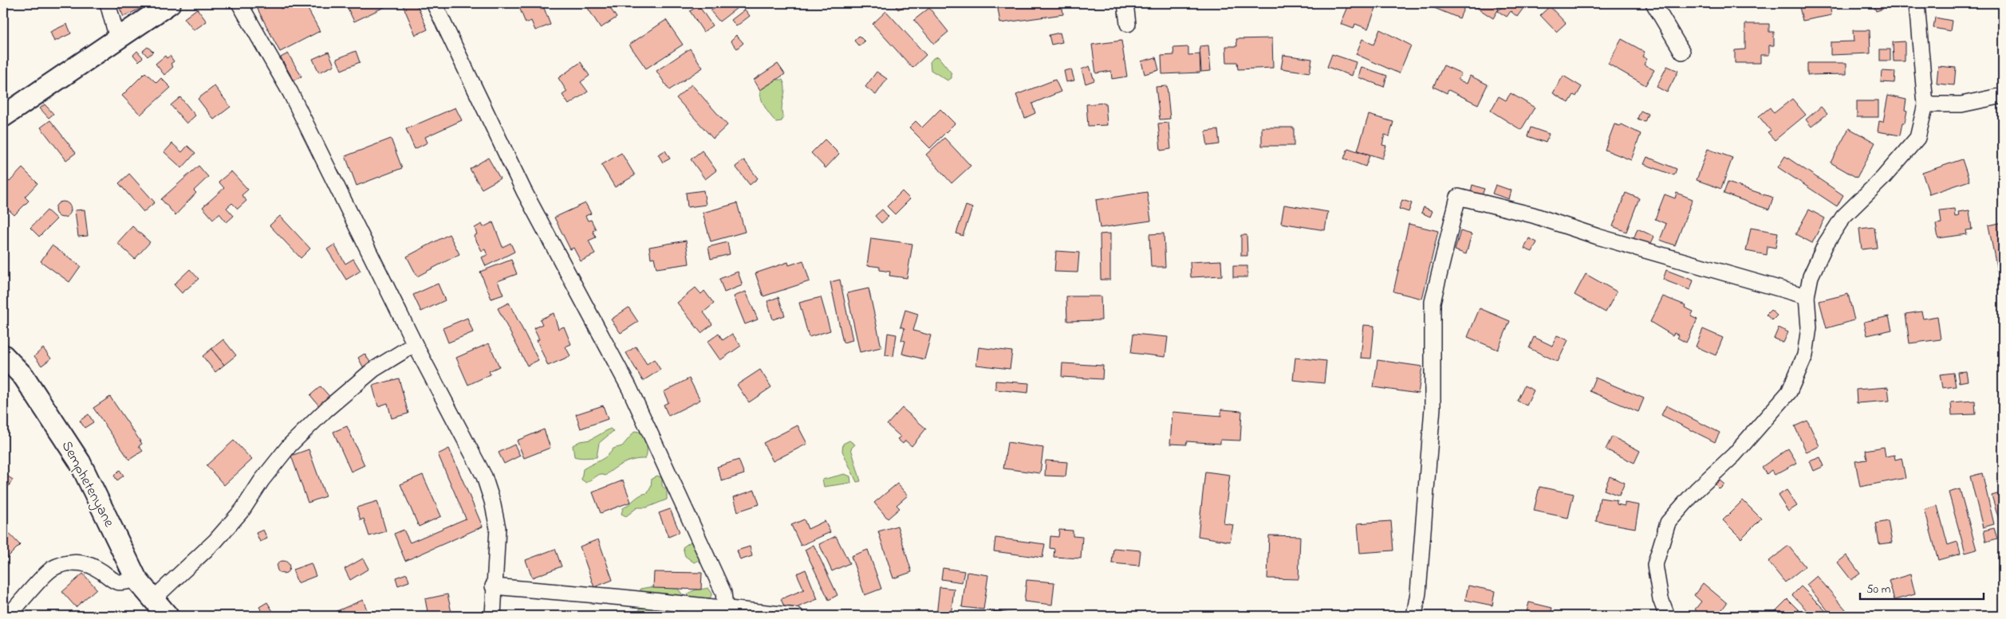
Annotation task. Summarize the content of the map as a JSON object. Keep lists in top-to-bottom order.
{
  "streets": {
    "main road": ["Semphetenyane"]
  },
  "scale_bar": "50 m"
}
